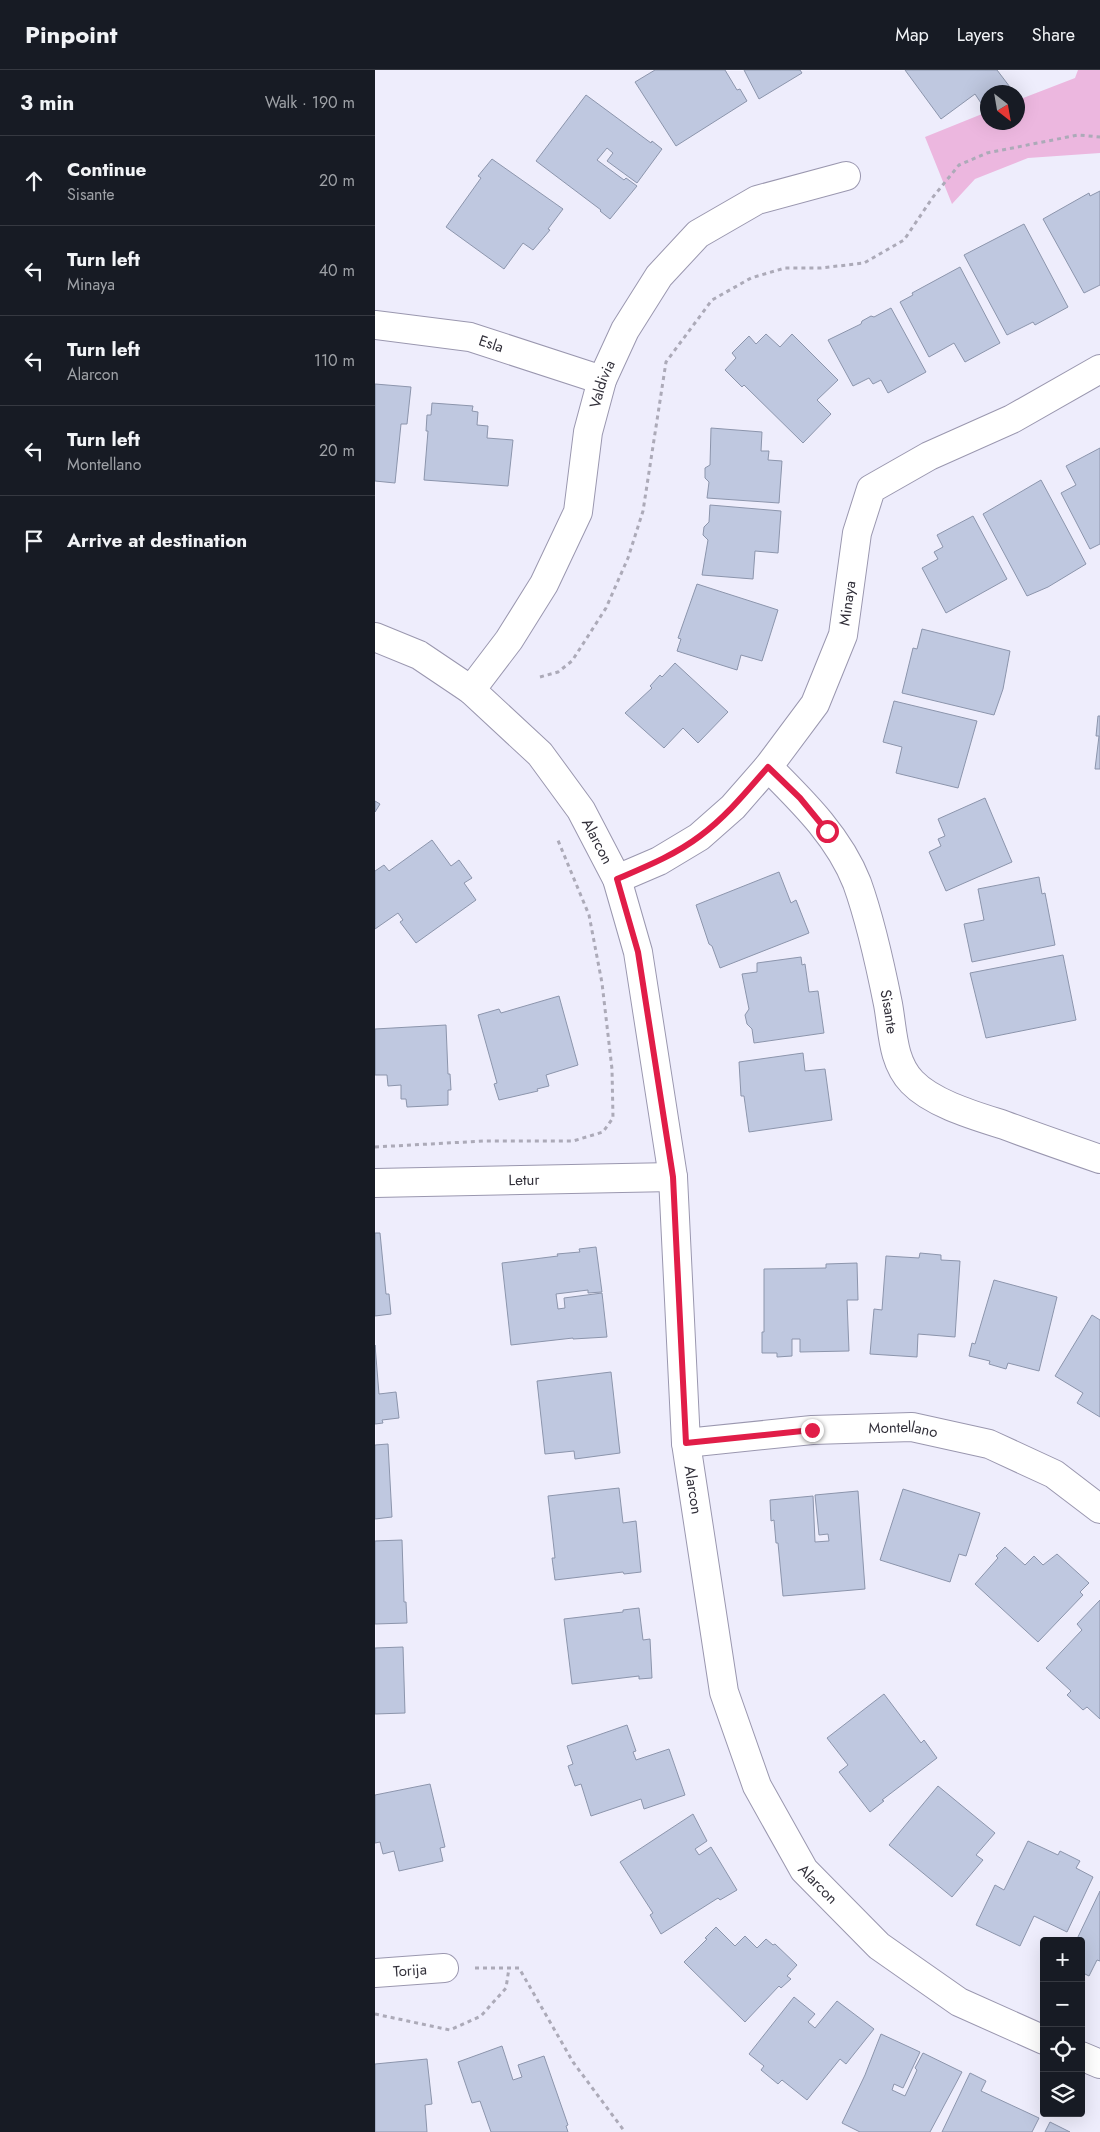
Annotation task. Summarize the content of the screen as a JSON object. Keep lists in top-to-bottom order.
{
  "streets": {
    "street": [
      "Esla",
      "Valdivia",
      "Minaya",
      "Alarcon",
      "Sisante",
      "Letur",
      "Montellano",
      "Torija"
    ]
  },
  "crossings": [
    ["Esla", "Valdivia"],
    ["Valdivia", "Alarcon"],
    ["Minaya", "Alarcon"],
    ["Minaya", "Sisante"],
    ["Alarcon", "Letur"],
    ["Alarcon", "Montellano"]
  ],
  "north": "bottom right",
  "page": {
    "header": "Pinpoint",
    "nav": ["Map", "Layers", "Share"],
    "heading": ["3 min", "Walk · 190 m"],
    "list": [
      ["Continue", "Sisante", "20 m"],
      ["Turn left", "Minaya", "40 m"],
      ["Turn left", "Alarcon", "110 m"],
      ["Turn left", "Montellano", "20 m"],
      "Arrive at destination"
    ],
    "map_buttons": ["+", "−"]
  }
}
